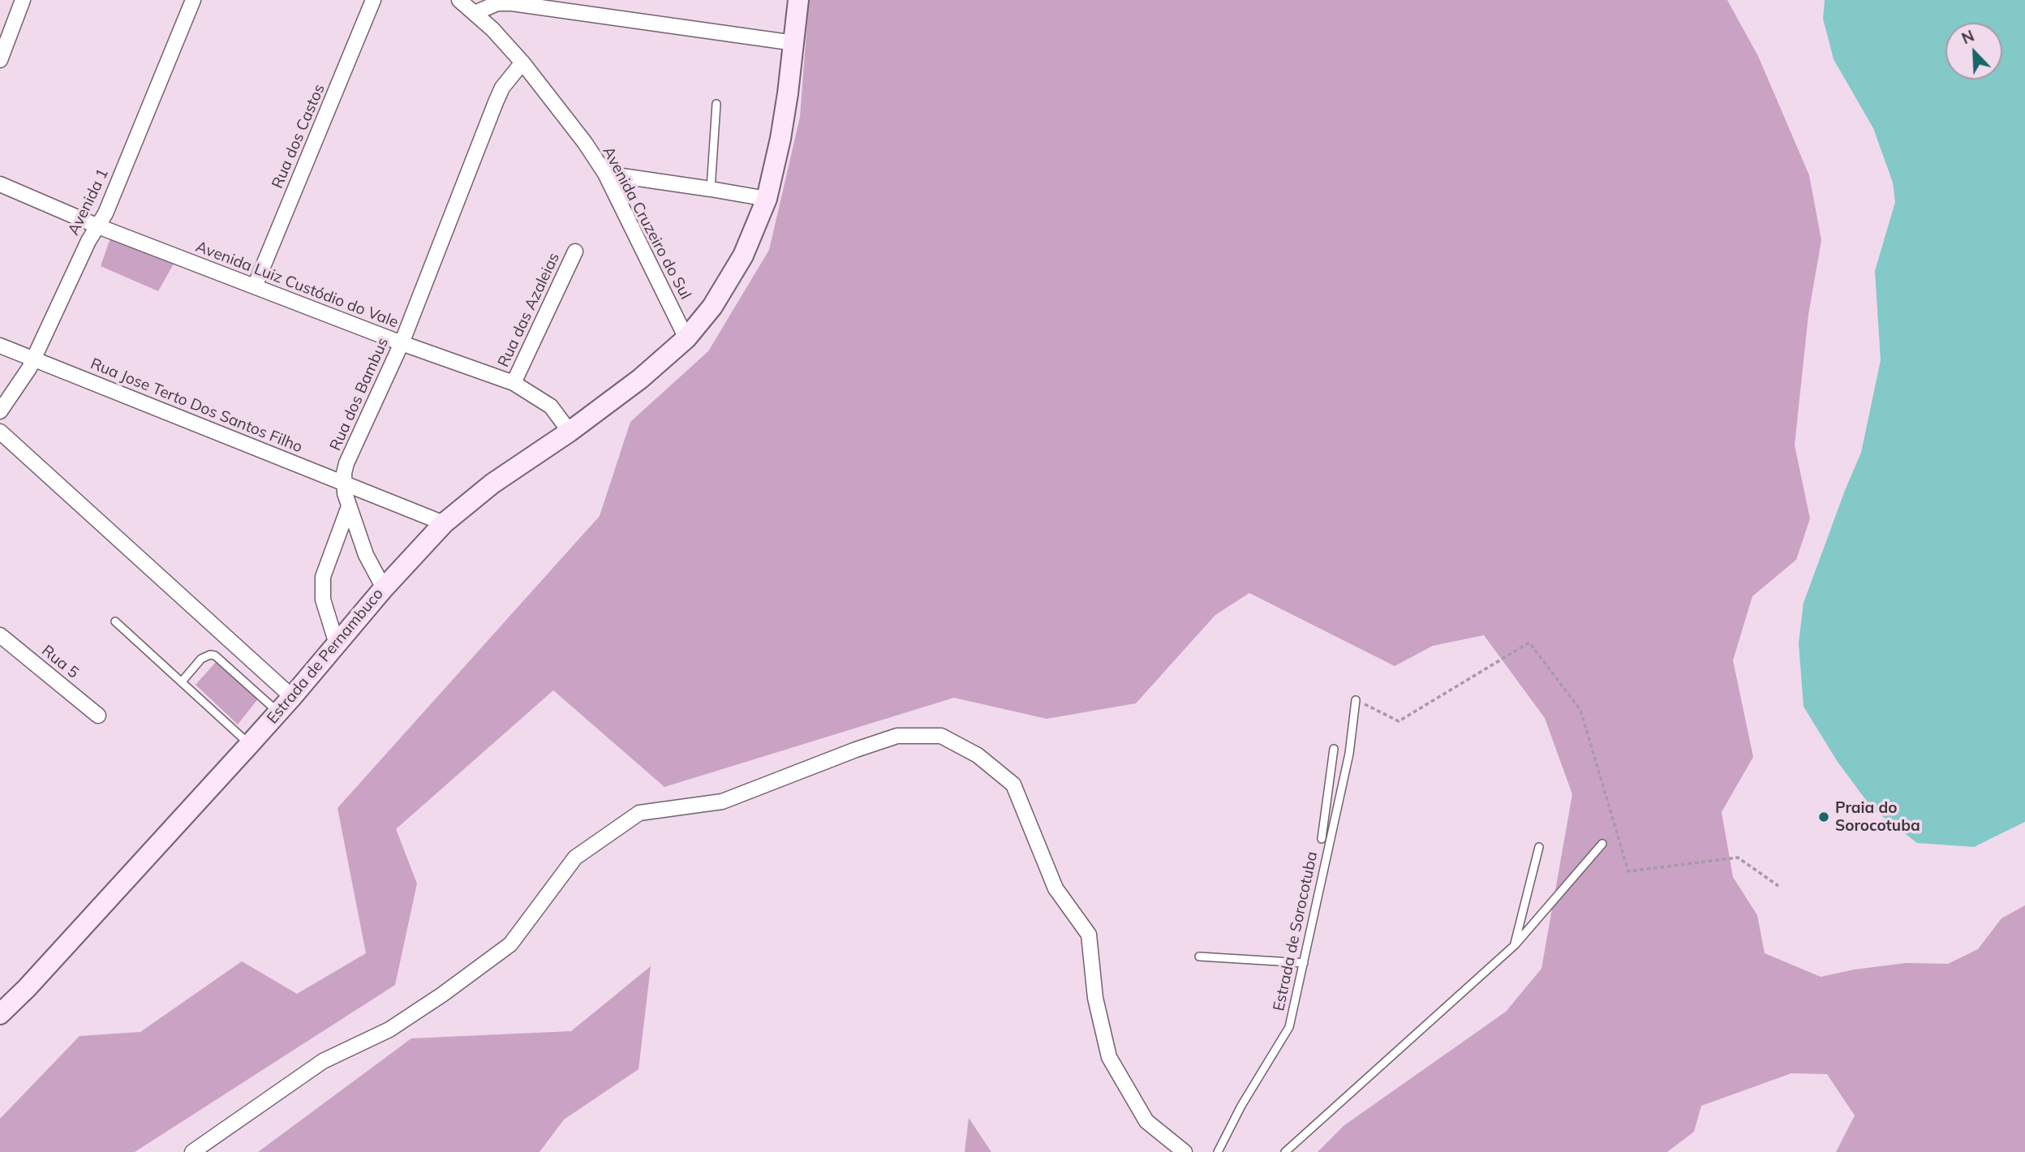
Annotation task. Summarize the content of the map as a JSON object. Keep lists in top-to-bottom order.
{
  "streets": {
    "main road": ["Estrada de Pernambuco"],
    "street": [
      "Rua dos Castos",
      "Avenida 1",
      "Avenida Cruzeiro do Sul",
      "Avenida Luiz Custódio do Vale",
      "Rua das Azaleias",
      "Rua dos Bambus",
      "Rua Jose Terto Dos Santos Filho",
      "Rua 5"
    ],
    "lane": ["Estrada de Sorocotuba"]
  },
  "crossings": [
    ["Rua dos Castos", "Avenida Luiz Custódio do Vale"],
    ["Avenida 1", "Avenida Luiz Custódio do Vale"],
    ["Avenida 1", "Rua Jose Terto Dos Santos Filho"],
    ["Avenida Cruzeiro do Sul", "Rua dos Bambus"],
    ["Avenida Cruzeiro do Sul", "Estrada de Pernambuco"],
    ["Avenida Luiz Custódio do Vale", "Rua das Azaleias"],
    ["Avenida Luiz Custódio do Vale", "Rua dos Bambus"],
    ["Avenida Luiz Custódio do Vale", "Estrada de Pernambuco"],
    ["Rua dos Bambus", "Rua Jose Terto Dos Santos Filho"],
    ["Rua dos Bambus", "Estrada de Pernambuco"],
    ["Rua Jose Terto Dos Santos Filho", "Estrada de Pernambuco"]
  ],
  "places": ["Praia do Sorocotuba"],
  "north": "top left"
}
